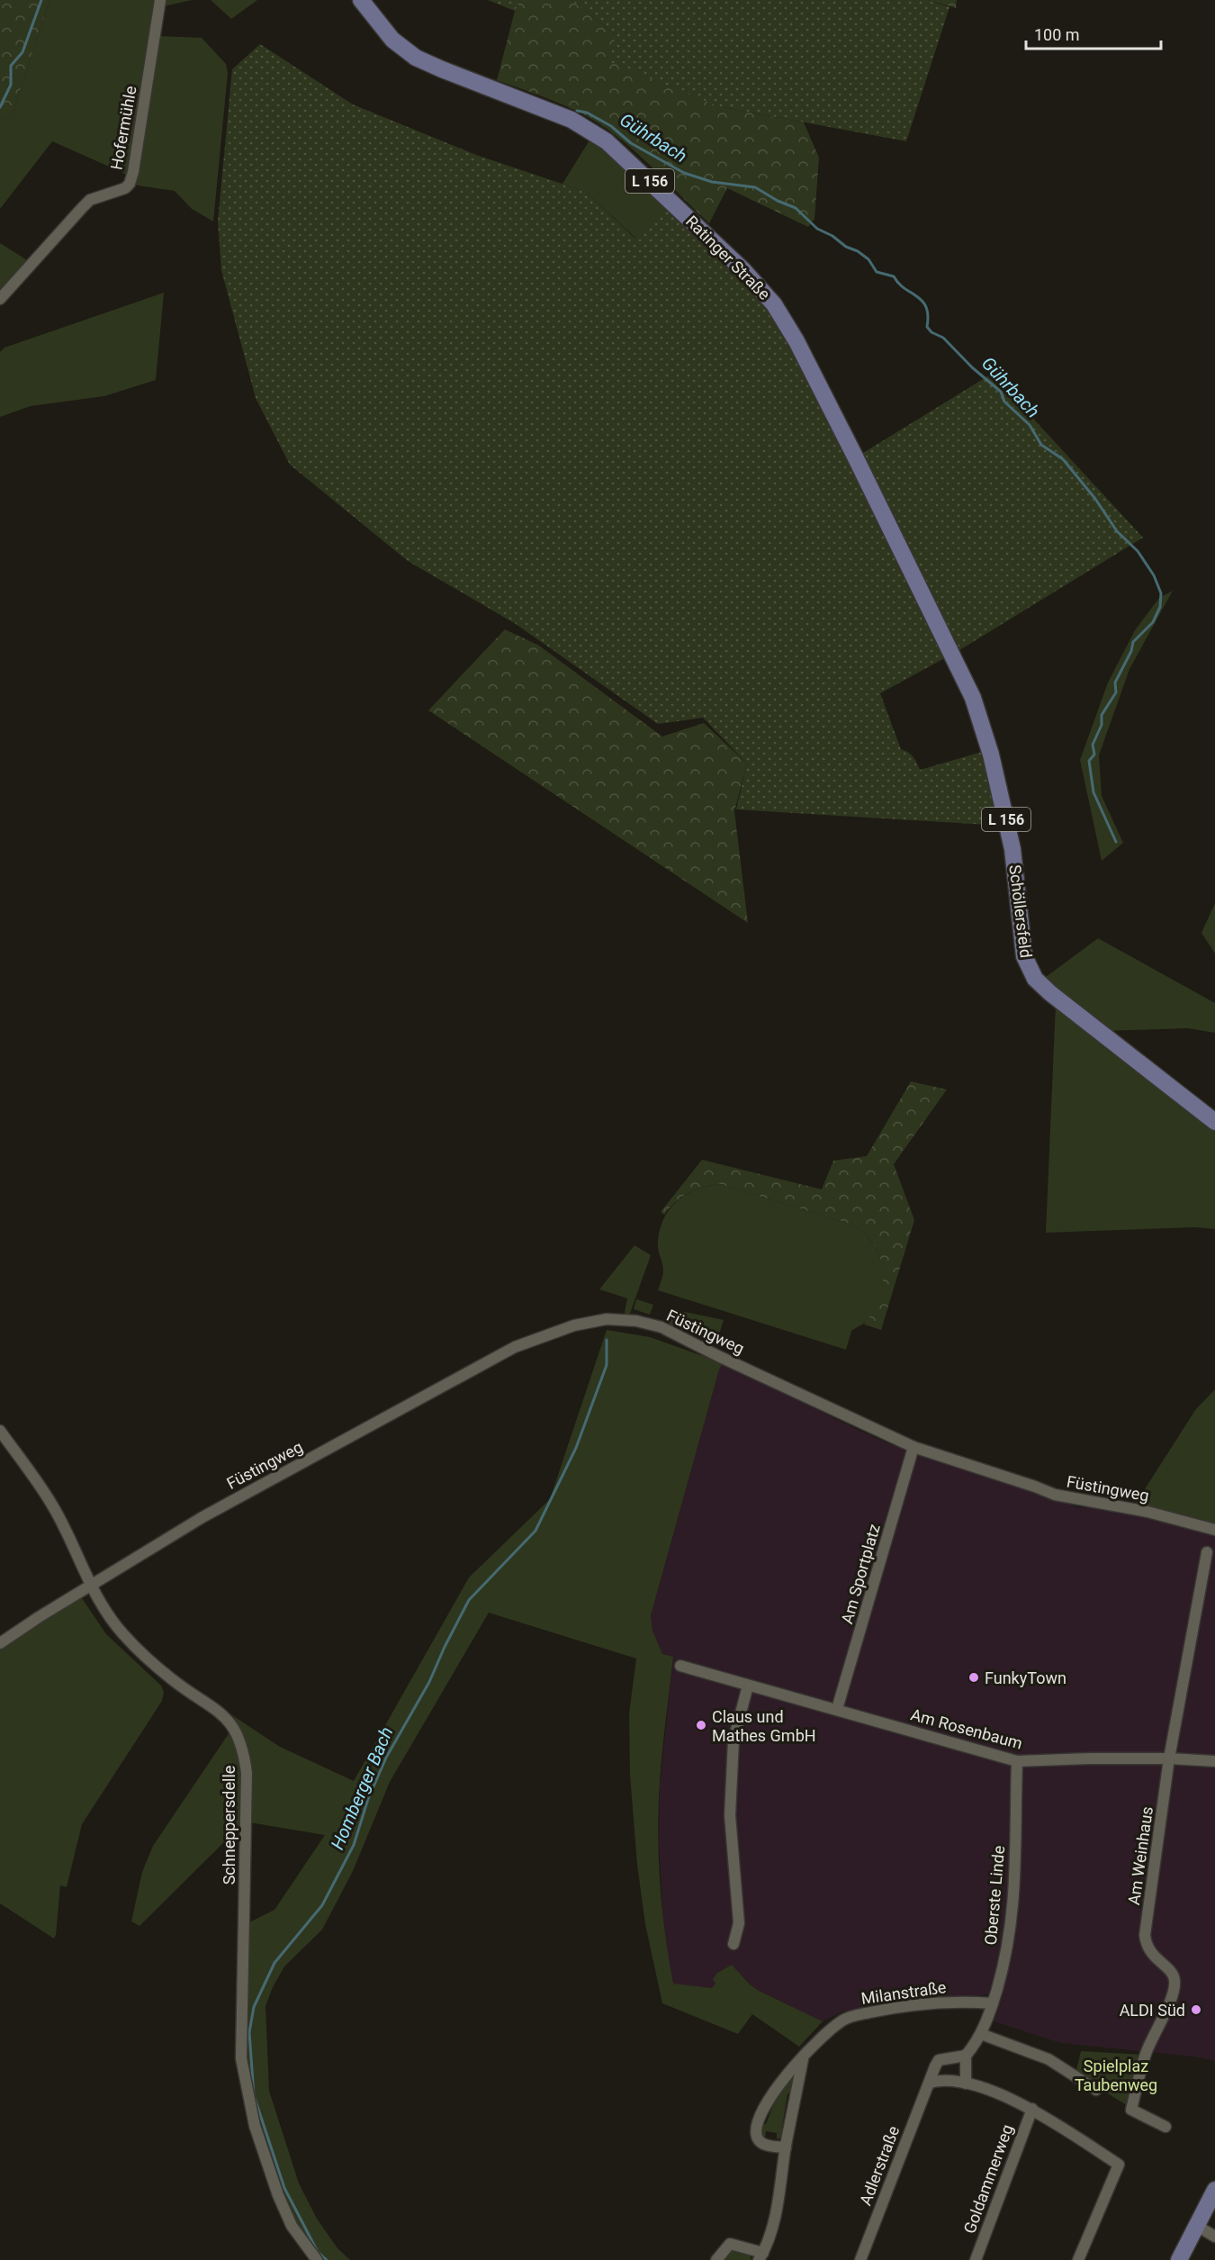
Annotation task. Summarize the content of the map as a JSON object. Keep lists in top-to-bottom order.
{
  "streets": {
    "main road": ["L 156", "Ratinger Straße", "Schöllersfeld"],
    "street": [
      "Hofermühle",
      "Füstingweg",
      "Am Sportplatz",
      "Am Rosenbaum",
      "Schneppersdelle",
      "Am Weinhaus",
      "Oberste Linde",
      "Milanstraße",
      "Adlerstraße",
      "Goldammerweg"
    ]
  },
  "crossings": [
    ["Ratinger Straße", "Schöllersfeld"],
    ["Füstingweg", "Am Sportplatz"],
    ["Füstingweg", "Schneppersdelle"],
    ["Am Sportplatz", "Am Rosenbaum"],
    ["Am Rosenbaum", "Am Weinhaus"],
    ["Am Rosenbaum", "Oberste Linde"],
    ["Oberste Linde", "Milanstraße"],
    ["Oberste Linde", "Adlerstraße"]
  ],
  "water": ["Gührbach", "Homberger Bach"],
  "parks": ["Spielplaz Taubenweg"],
  "places": ["FunkyTown", "Claus und Mathes GmbH", "ALDI Süd"],
  "scale_bar": "100 m"
}
